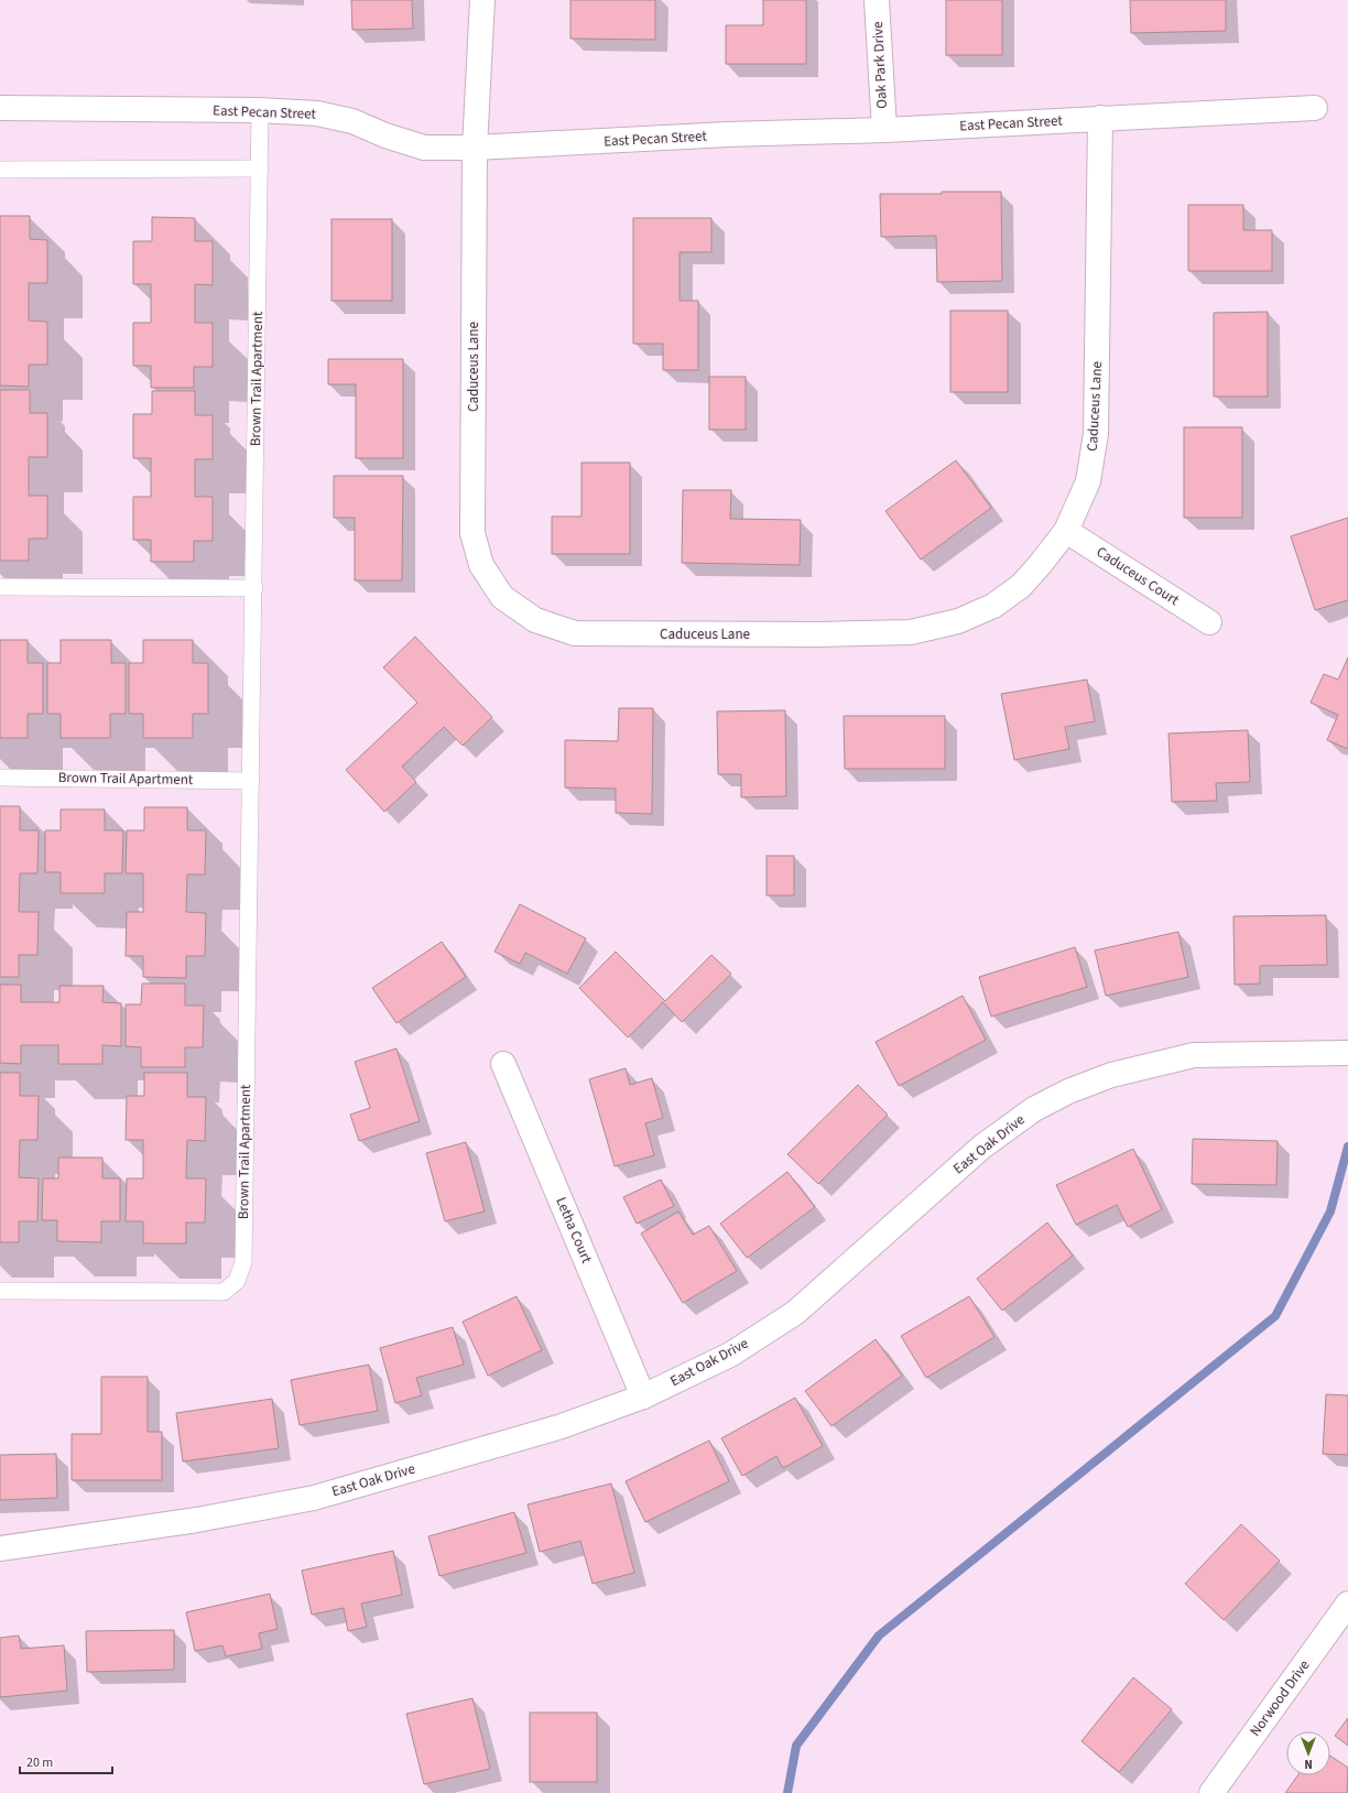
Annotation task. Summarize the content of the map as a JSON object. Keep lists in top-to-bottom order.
{
  "streets": {
    "street": [
      "Oak Park Drive",
      "East Pecan Street",
      "Caduceus Lane",
      "Caduceus Court",
      "East Oak Drive",
      "Letha Court",
      "Norwood Drive"
    ],
    "lane": ["Brown Trail Apartment"]
  },
  "crossings": [
    ["Oak Park Drive", "East Pecan Street"],
    ["East Pecan Street", "Caduceus Lane"],
    ["East Pecan Street", "Brown Trail Apartment"],
    ["Caduceus Lane", "Caduceus Court"],
    ["East Oak Drive", "Letha Court"]
  ],
  "scale_bar": "20 m",
  "north": "bottom"
}
